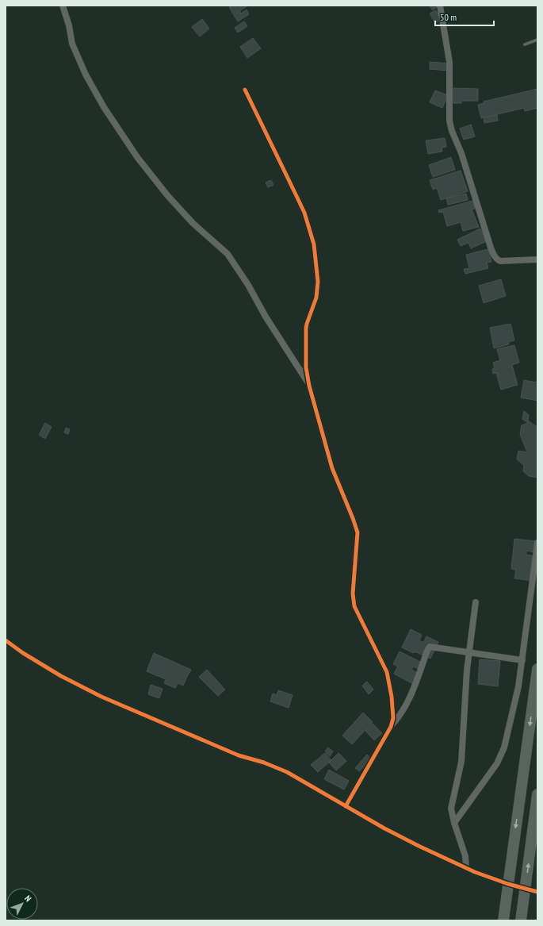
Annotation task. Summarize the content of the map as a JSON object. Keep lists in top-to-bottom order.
{
  "scale_bar": "50 m",
  "north": "top right"
}
